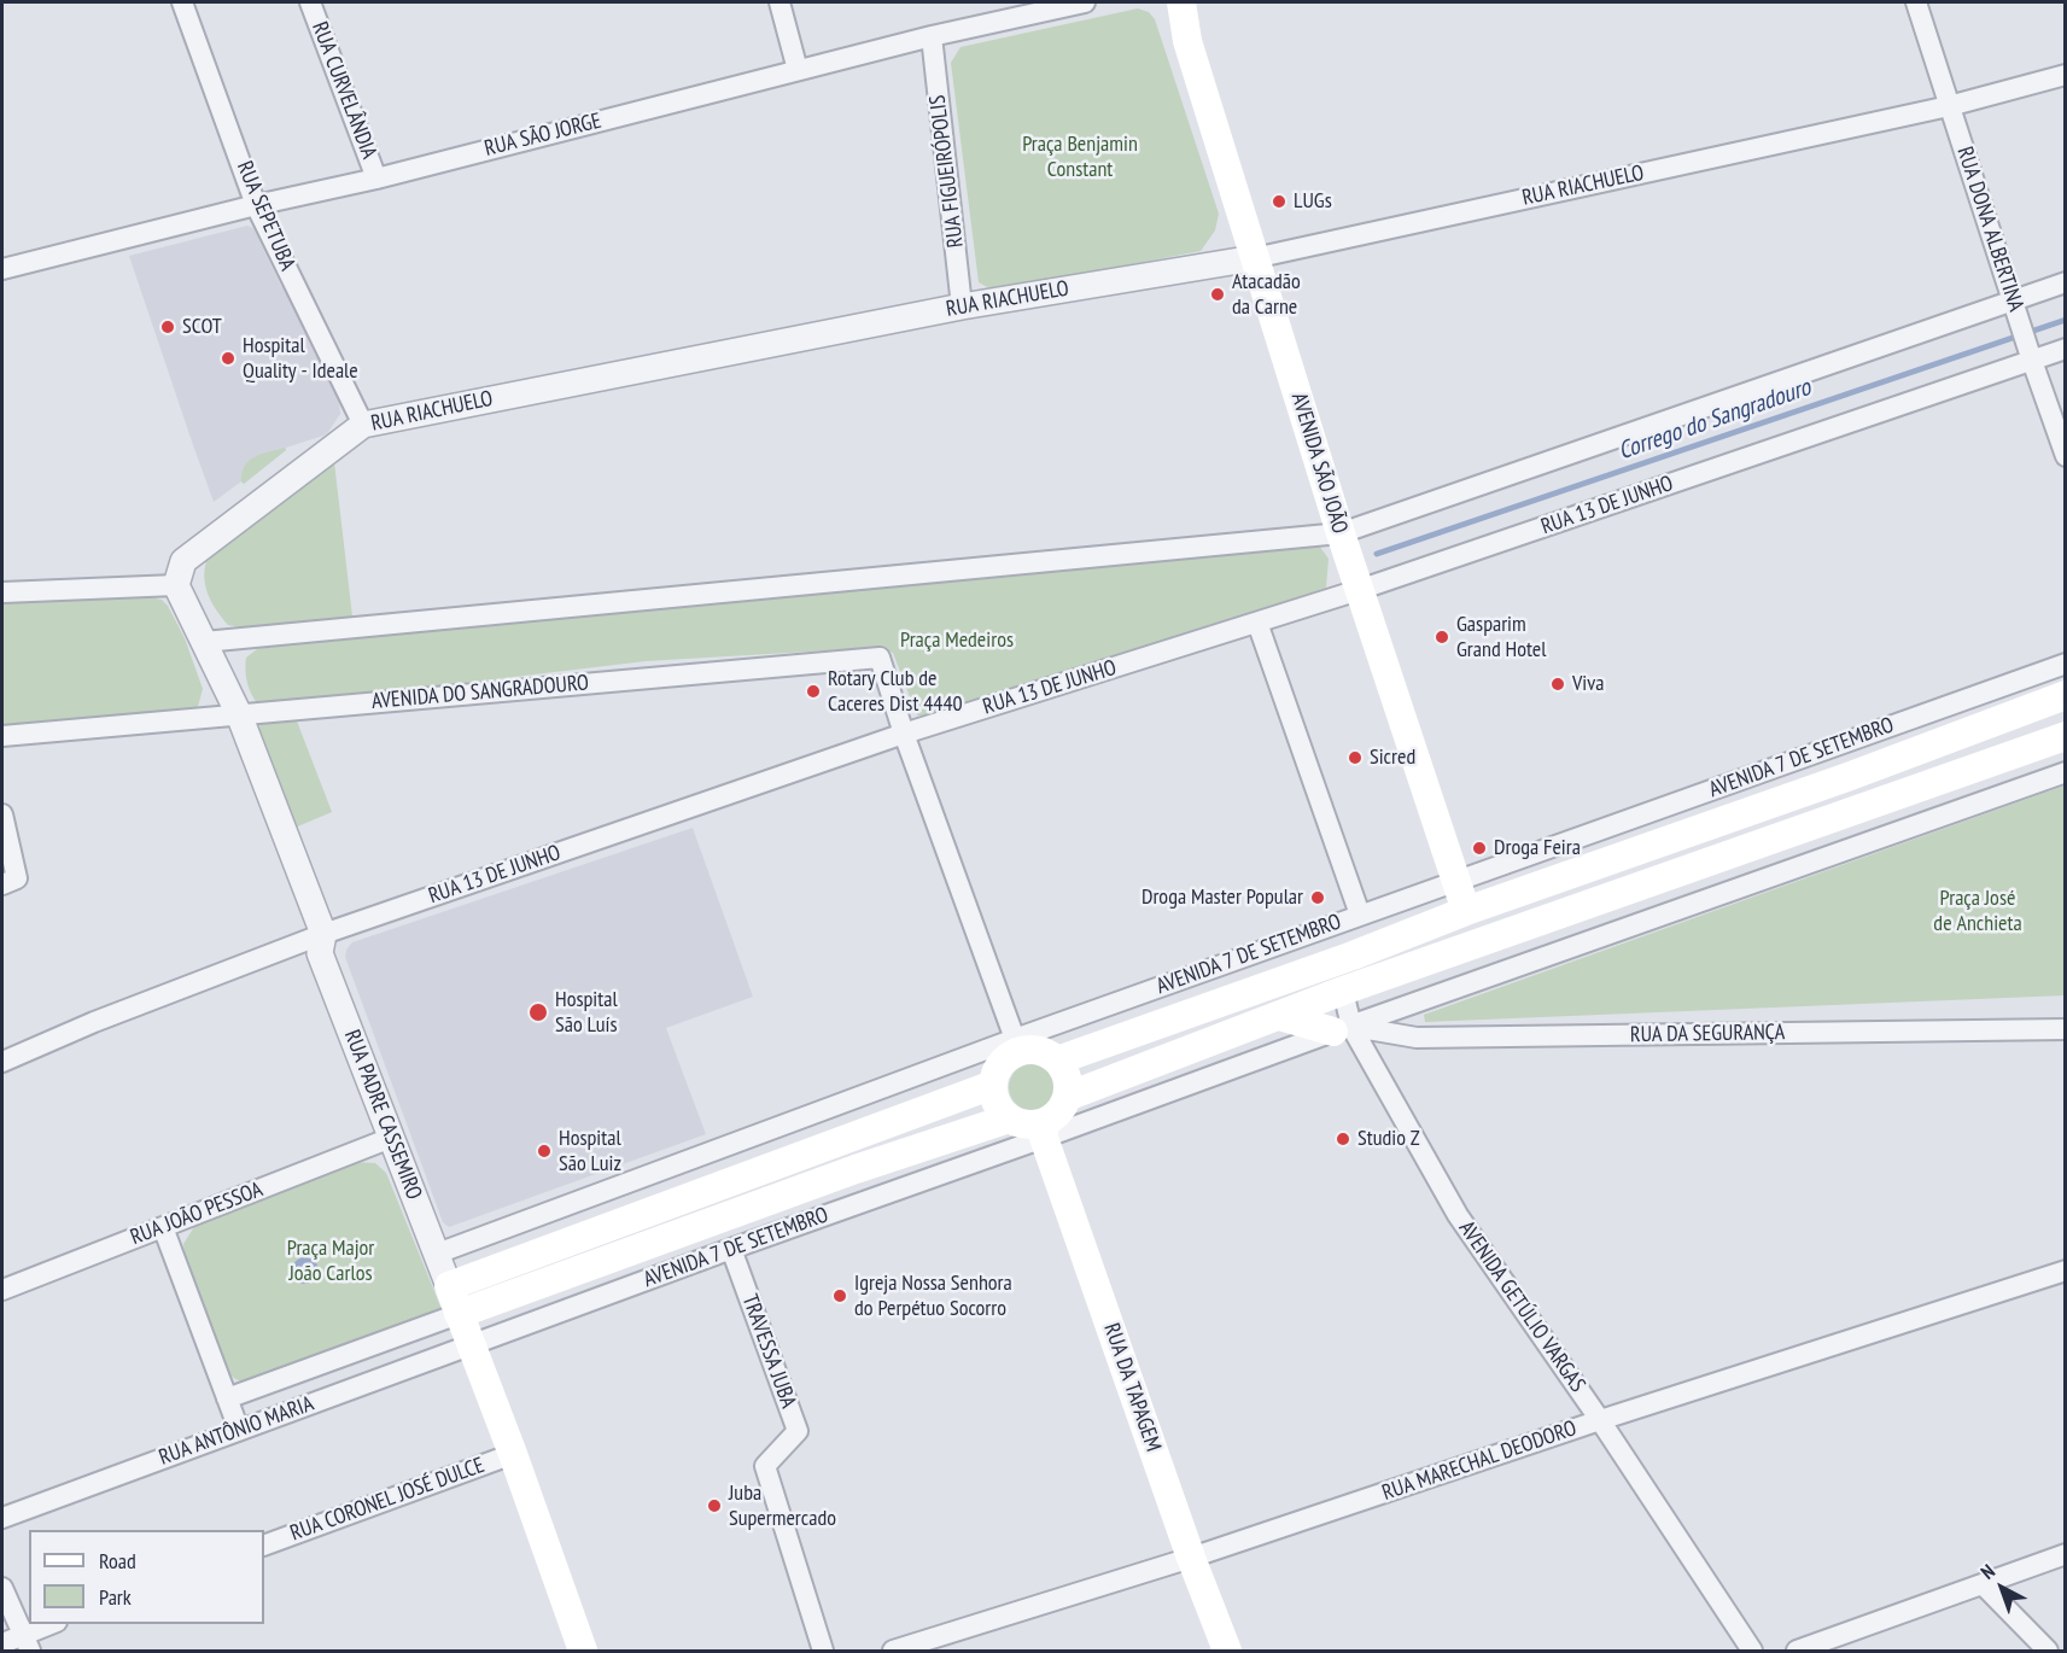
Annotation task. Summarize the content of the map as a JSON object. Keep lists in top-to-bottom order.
{
  "streets": {
    "main road": [
      "AVENIDA SÃO JOÃO",
      "AVENIDA 7 DE SETEMBRO",
      "RUA PADRE CASSEMIRO",
      "RUA DA TAPAGEM"
    ],
    "street": [
      "RUA CURVELÂNDIA",
      "RUA SÃO JORGE",
      "RUA FIGUEIRÓPOLIS",
      "RUA RIACHUELO",
      "RUA SEPETUBA",
      "RUA DONA ALBERTINA",
      "RUA 13 DE JUNHO",
      "AVENIDA DO SANGRADOURO",
      "RUA DA SEGURANÇA",
      "RUA JOÃO PESSOA",
      "AVENIDA GETÚLIO VARGAS",
      "TRAVESSA JUBA",
      "RUA ANTÔNIO MARIA",
      "RUA MARECHAL DEODORO",
      "RUA CORONEL JOSÉ DULCE"
    ]
  },
  "crossings": [
    ["RUA CURVELÂNDIA", "RUA SÃO JORGE"],
    ["RUA SÃO JORGE", "RUA FIGUEIRÓPOLIS"],
    ["RUA SÃO JORGE", "RUA SEPETUBA"],
    ["RUA FIGUEIRÓPOLIS", "RUA RIACHUELO"],
    ["RUA RIACHUELO", "RUA SEPETUBA"],
    ["RUA RIACHUELO", "RUA DONA ALBERTINA"],
    ["RUA RIACHUELO", "AVENIDA SÃO JOÃO"],
    ["RUA RIACHUELO", "RUA PADRE CASSEMIRO"],
    ["RUA DONA ALBERTINA", "RUA 13 DE JUNHO"],
    ["AVENIDA SÃO JOÃO", "RUA 13 DE JUNHO"],
    ["AVENIDA SÃO JOÃO", "AVENIDA 7 DE SETEMBRO"],
    ["RUA 13 DE JUNHO", "AVENIDA DO SANGRADOURO"],
    ["RUA 13 DE JUNHO", "RUA PADRE CASSEMIRO"],
    ["AVENIDA DO SANGRADOURO", "RUA PADRE CASSEMIRO"],
    ["AVENIDA 7 DE SETEMBRO", "RUA DA SEGURANÇA"],
    ["AVENIDA 7 DE SETEMBRO", "RUA PADRE CASSEMIRO"],
    ["AVENIDA 7 DE SETEMBRO", "AVENIDA GETÚLIO VARGAS"],
    ["AVENIDA 7 DE SETEMBRO", "TRAVESSA JUBA"],
    ["AVENIDA 7 DE SETEMBRO", "RUA DA TAPAGEM"],
    ["AVENIDA 7 DE SETEMBRO", "RUA ANTÔNIO MARIA"],
    ["RUA DA SEGURANÇA", "AVENIDA GETÚLIO VARGAS"],
    ["RUA PADRE CASSEMIRO", "RUA JOÃO PESSOA"],
    ["RUA PADRE CASSEMIRO", "RUA ANTÔNIO MARIA"],
    ["RUA PADRE CASSEMIRO", "RUA CORONEL JOSÉ DULCE"],
    ["AVENIDA GETÚLIO VARGAS", "RUA MARECHAL DEODORO"],
    ["RUA DA TAPAGEM", "RUA MARECHAL DEODORO"]
  ],
  "water": ["Corrego do Sangradouro"],
  "parks": [
    "Praça Benjamin Constant",
    "Praça Medeiros",
    "Praça José de Anchieta",
    "Praça Major João Carlos"
  ],
  "places": [
    "LUGs",
    "Atacadão da Carne",
    "SCOT",
    "Hospital Quality - Ideale",
    "Gasparim Grand Hotel",
    "Viva",
    "Rotary Club de Caceres Dist 4440",
    "Sicred",
    "Droga Feira",
    "Droga Master Popular",
    "Hospital São Luís",
    "Studio Z",
    "Hospital São Luiz",
    "Igreja Nossa Senhora do Perpétuo Socorro",
    "Juba Supermercado"
  ],
  "legend": ["Road", "Park"],
  "north": "top left"
}
